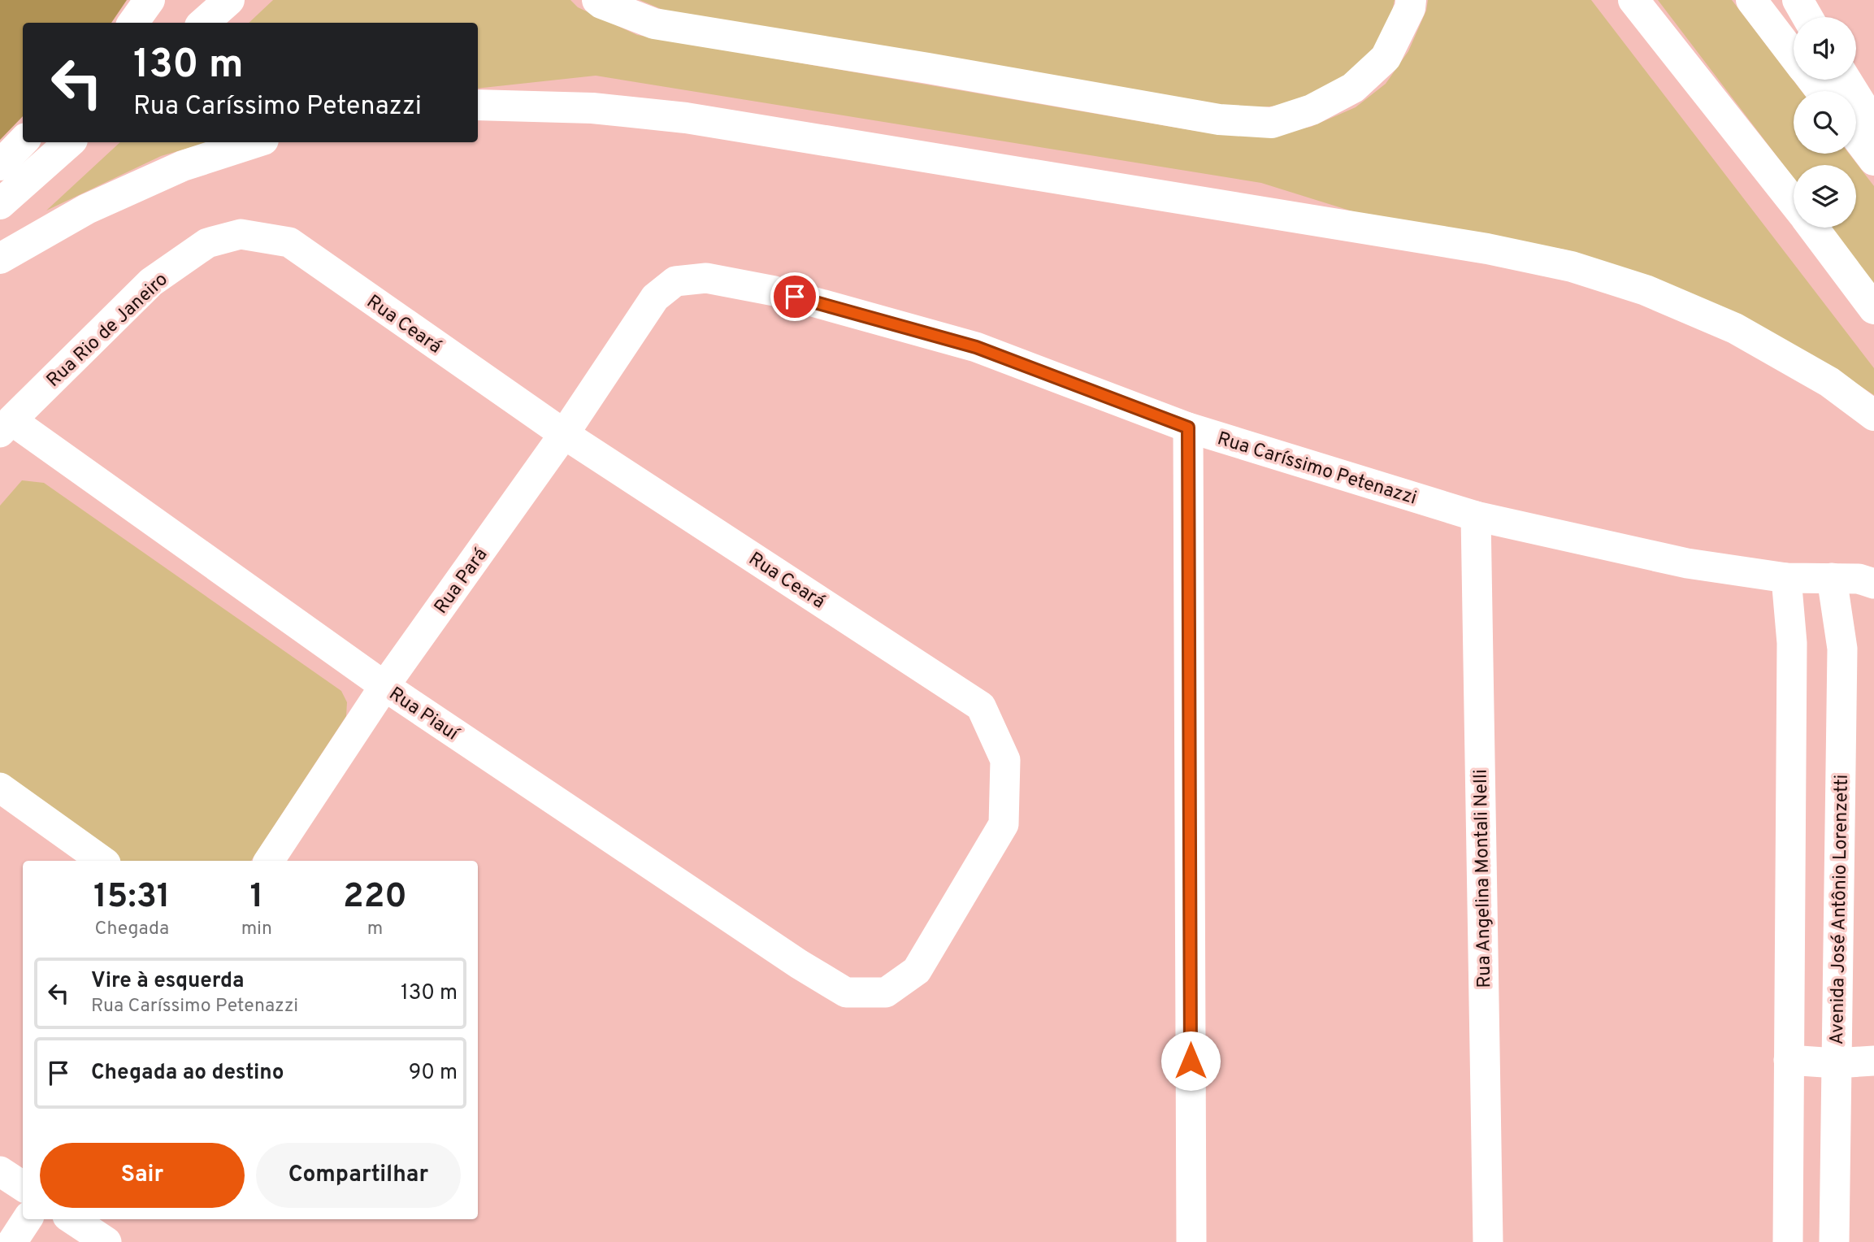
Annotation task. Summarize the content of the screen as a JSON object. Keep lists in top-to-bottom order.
{
  "streets": {
    "street": [
      "Rua Ceará",
      "Rua Rio de Janeiro",
      "Rua Caríssimo Petenazzi",
      "Rua Pará",
      "Rua Piauí",
      "Rua Angelina Montali Nelli",
      "Avenida José Antônio Lorenzetti"
    ]
  },
  "crossings": [
    ["Rua Ceará", "Rua Rio de Janeiro"],
    ["Rua Ceará", "Rua Pará"],
    ["Rua Ceará", "Rua Piauí"],
    ["Rua Rio de Janeiro", "Rua Piauí"],
    ["Rua Caríssimo Petenazzi", "Rua Pará"],
    ["Rua Caríssimo Petenazzi", "Rua Angelina Montali Nelli"],
    ["Rua Caríssimo Petenazzi", "Avenida José Antônio Lorenzetti"],
    ["Rua Pará", "Rua Piauí"]
  ],
  "page": {
    "turn": ["130 m", "Rua Caríssimo Petenazzi"],
    "eta": [
      "15:31",
      "Chegada",
      "1",
      "min",
      "220",
      "m"
    ],
    "list": [
      {
        "name": "Vire à esquerda",
        "note": "Rua Caríssimo Petenazzi",
        "value": "130 m"
      },
      {
        "name": "Chegada ao destino",
        "value": "90 m"
      }
    ],
    "buttons": ["Sair", "Compartilhar"]
  }
}
